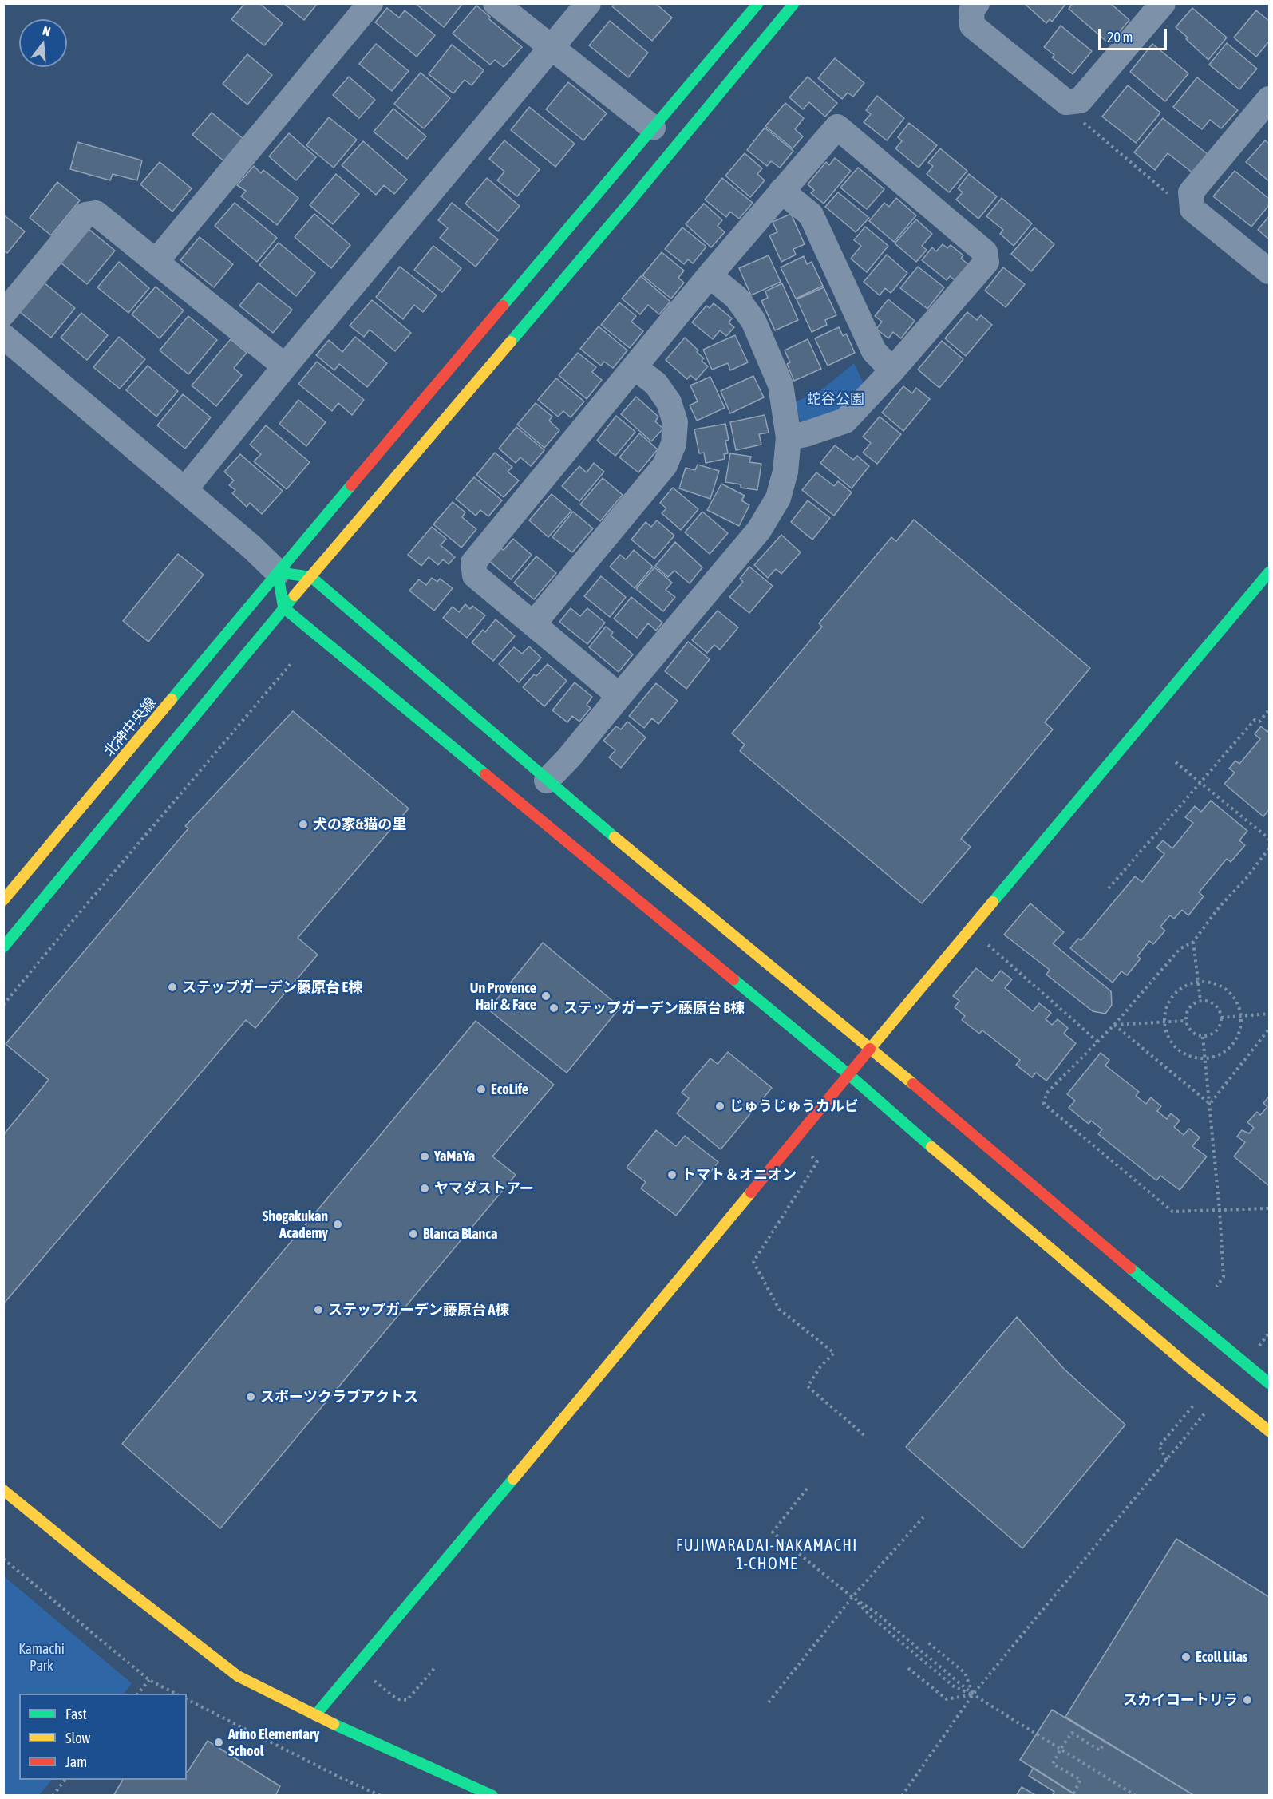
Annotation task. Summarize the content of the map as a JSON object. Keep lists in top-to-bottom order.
{
  "streets": {
    "street": ["北神中央線"]
  },
  "districts": ["FUJIWARADAI-NAKAMACHI 1-CHOME"],
  "parks": ["蛇谷公園", "Kamachi Park"],
  "places": [
    "犬の家&猫の里",
    "ステップガーデン藤原台 E棟",
    "Un Provence Hair＆Face",
    "ステップガーデン藤原台 B棟",
    "EcoLife",
    "じゅうじゅうカルビ",
    "YaMaYa",
    "トマト＆オニオン",
    "ヤマダストアー",
    "Shogakukan Academy",
    "Blanca Blanca",
    "ステップガーデン藤原台 A棟",
    "スポーツクラブアクトス",
    "Ecoll Lilas",
    "スカイコートリラ",
    "Arino Elementary School"
  ],
  "legend": ["Fast", "Slow", "Jam"],
  "scale_bar": "20 m",
  "north": "top"
}
